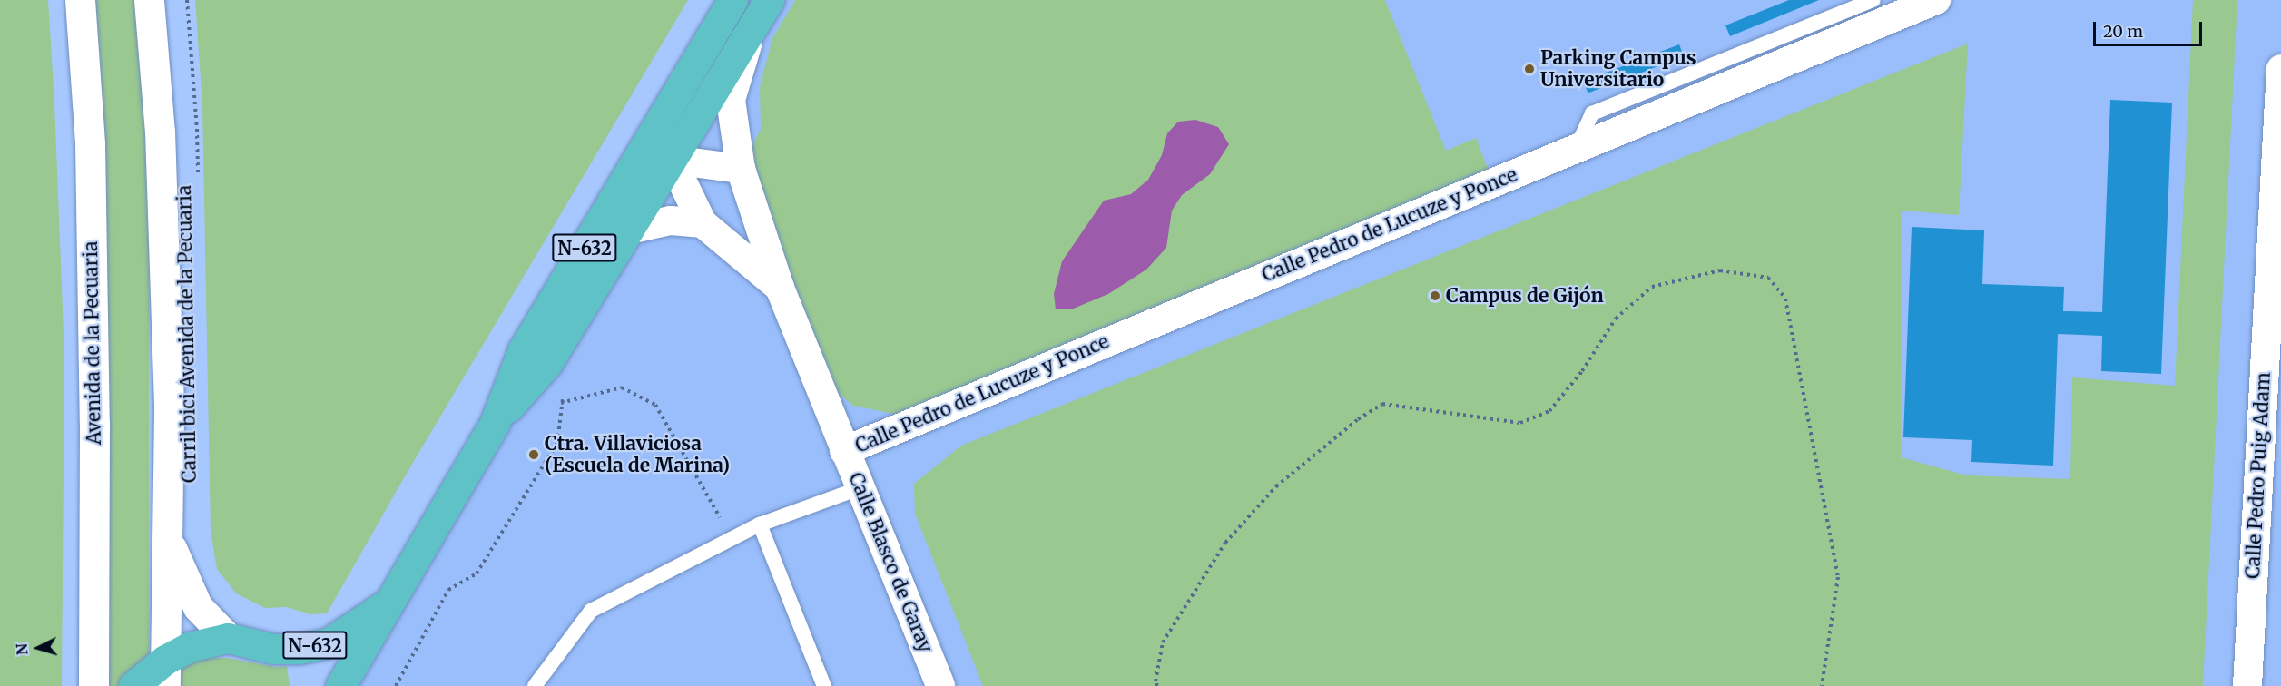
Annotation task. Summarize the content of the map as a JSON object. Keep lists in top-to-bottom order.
{
  "streets": {
    "highway": ["N-632"],
    "street": [
      "Calle Pedro de Lucuze y Ponce",
      "Avenida de la Pecuaria",
      "Calle Pedro Puig Adam",
      "Calle Blasco de Garay"
    ],
    "path": ["Carril bici Avenida de la Pecuaria"]
  },
  "crossings": [
    ["Calle Pedro de Lucuze y Ponce", "Calle Blasco de Garay"],
    ["N-632", "Calle Blasco de Garay"]
  ],
  "places": ["Parking Campus Universitario", "Campus de Gijón", "Ctra. Villaviciosa (Escuela de Marina)"],
  "scale_bar": "20 m",
  "north": "left"
}
